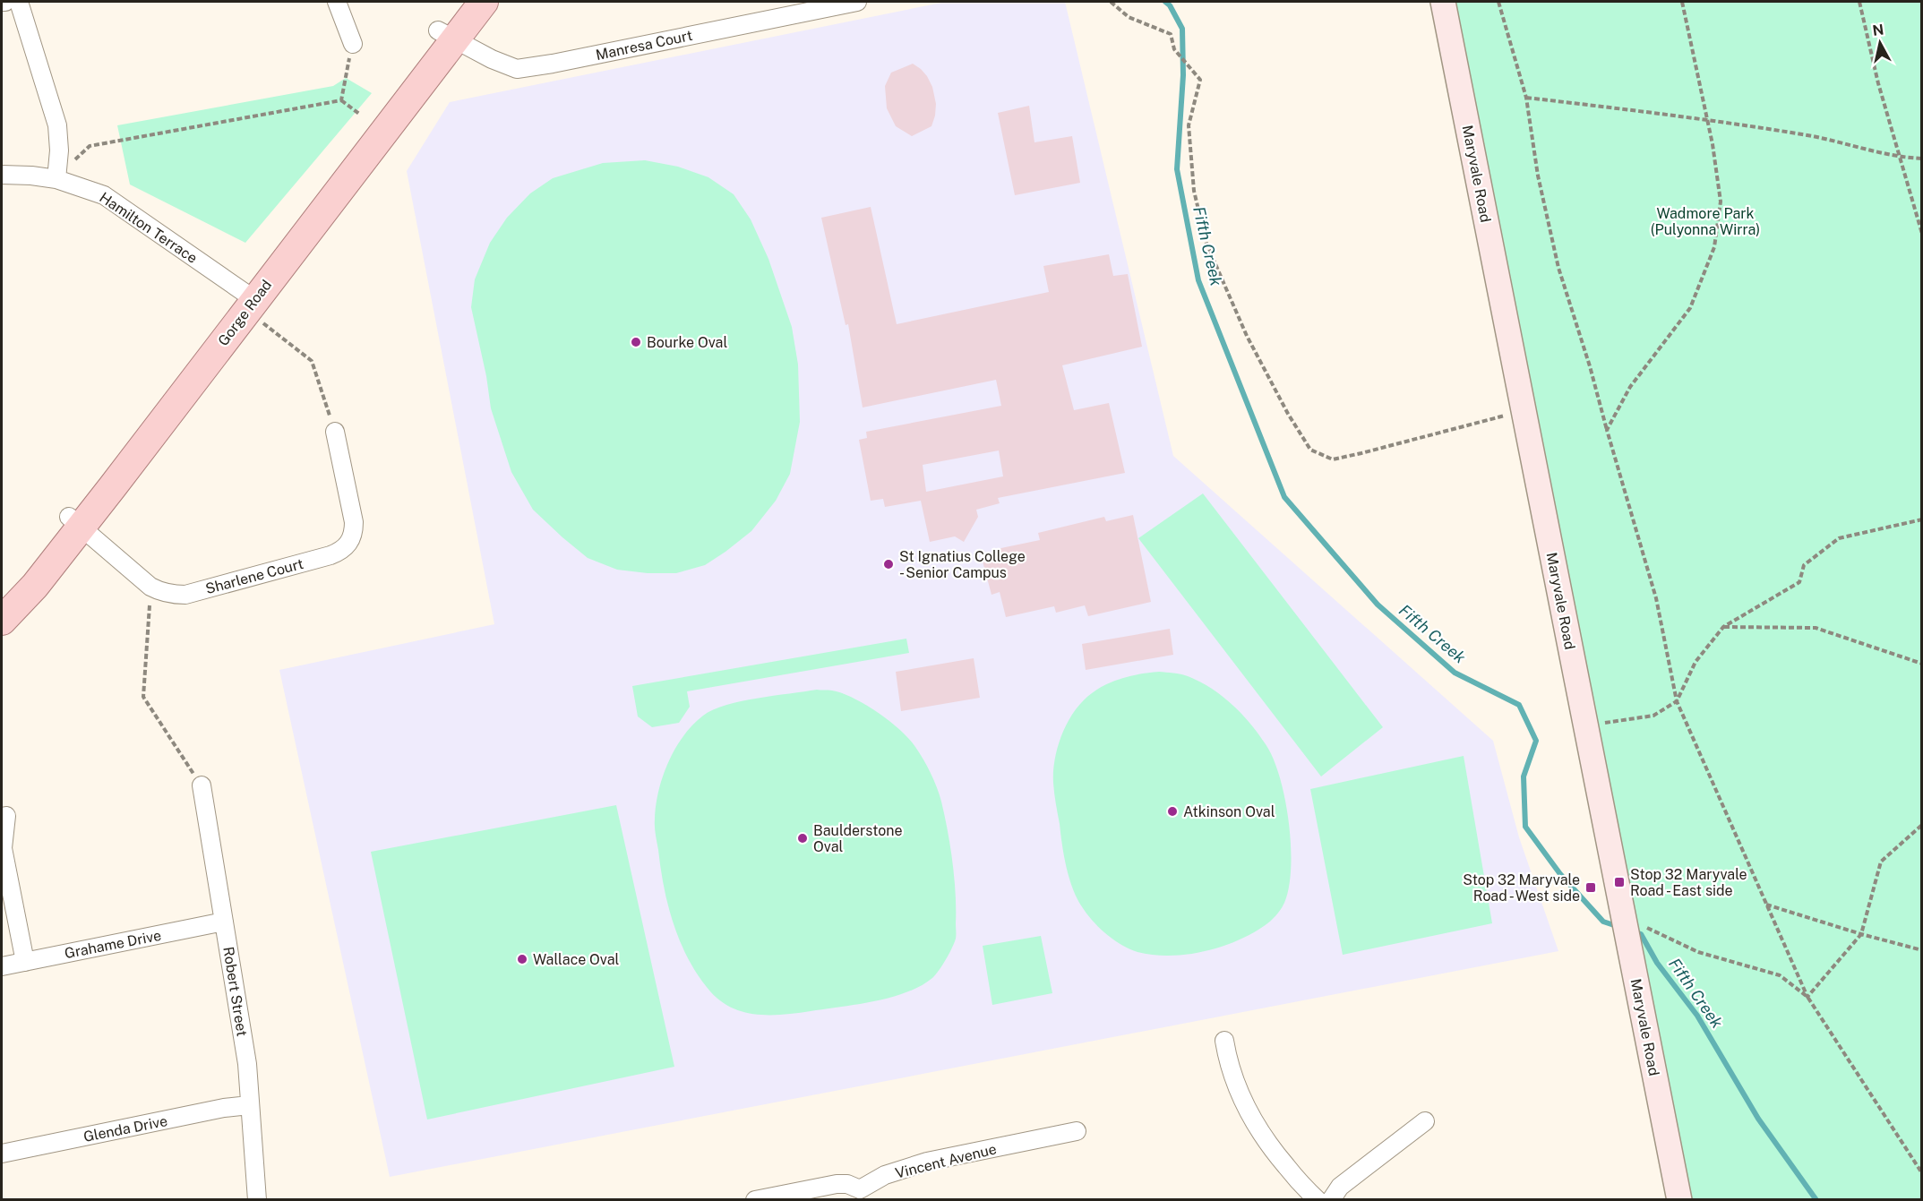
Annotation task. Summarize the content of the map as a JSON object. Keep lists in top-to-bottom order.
{
  "streets": {
    "main road": ["Maryvale Road", "Gorge Road"],
    "street": [
      "Manresa Court",
      "Hamilton Terrace",
      "Sharlene Court",
      "Grahame Drive",
      "Robert Street",
      "Glenda Drive",
      "Vincent Avenue"
    ]
  },
  "crossings": [
    ["Manresa Court", "Gorge Road"],
    ["Hamilton Terrace", "Gorge Road"],
    ["Gorge Road", "Sharlene Court"],
    ["Grahame Drive", "Robert Street"],
    ["Robert Street", "Glenda Drive"]
  ],
  "water": ["Fifth Creek"],
  "parks": ["Wadmore Park (Pulyonna Wirra)"],
  "places": {
    "other": [
      "Bourke Oval",
      "St Ignatius College - Senior Campus",
      "Atkinson Oval",
      "Baulderstone Oval",
      "Wallace Oval"
    ],
    "transit": ["Stop 32 Maryvale Road - East side", "Stop 32 Maryvale Road - West side"]
  },
  "north": "top"
}
